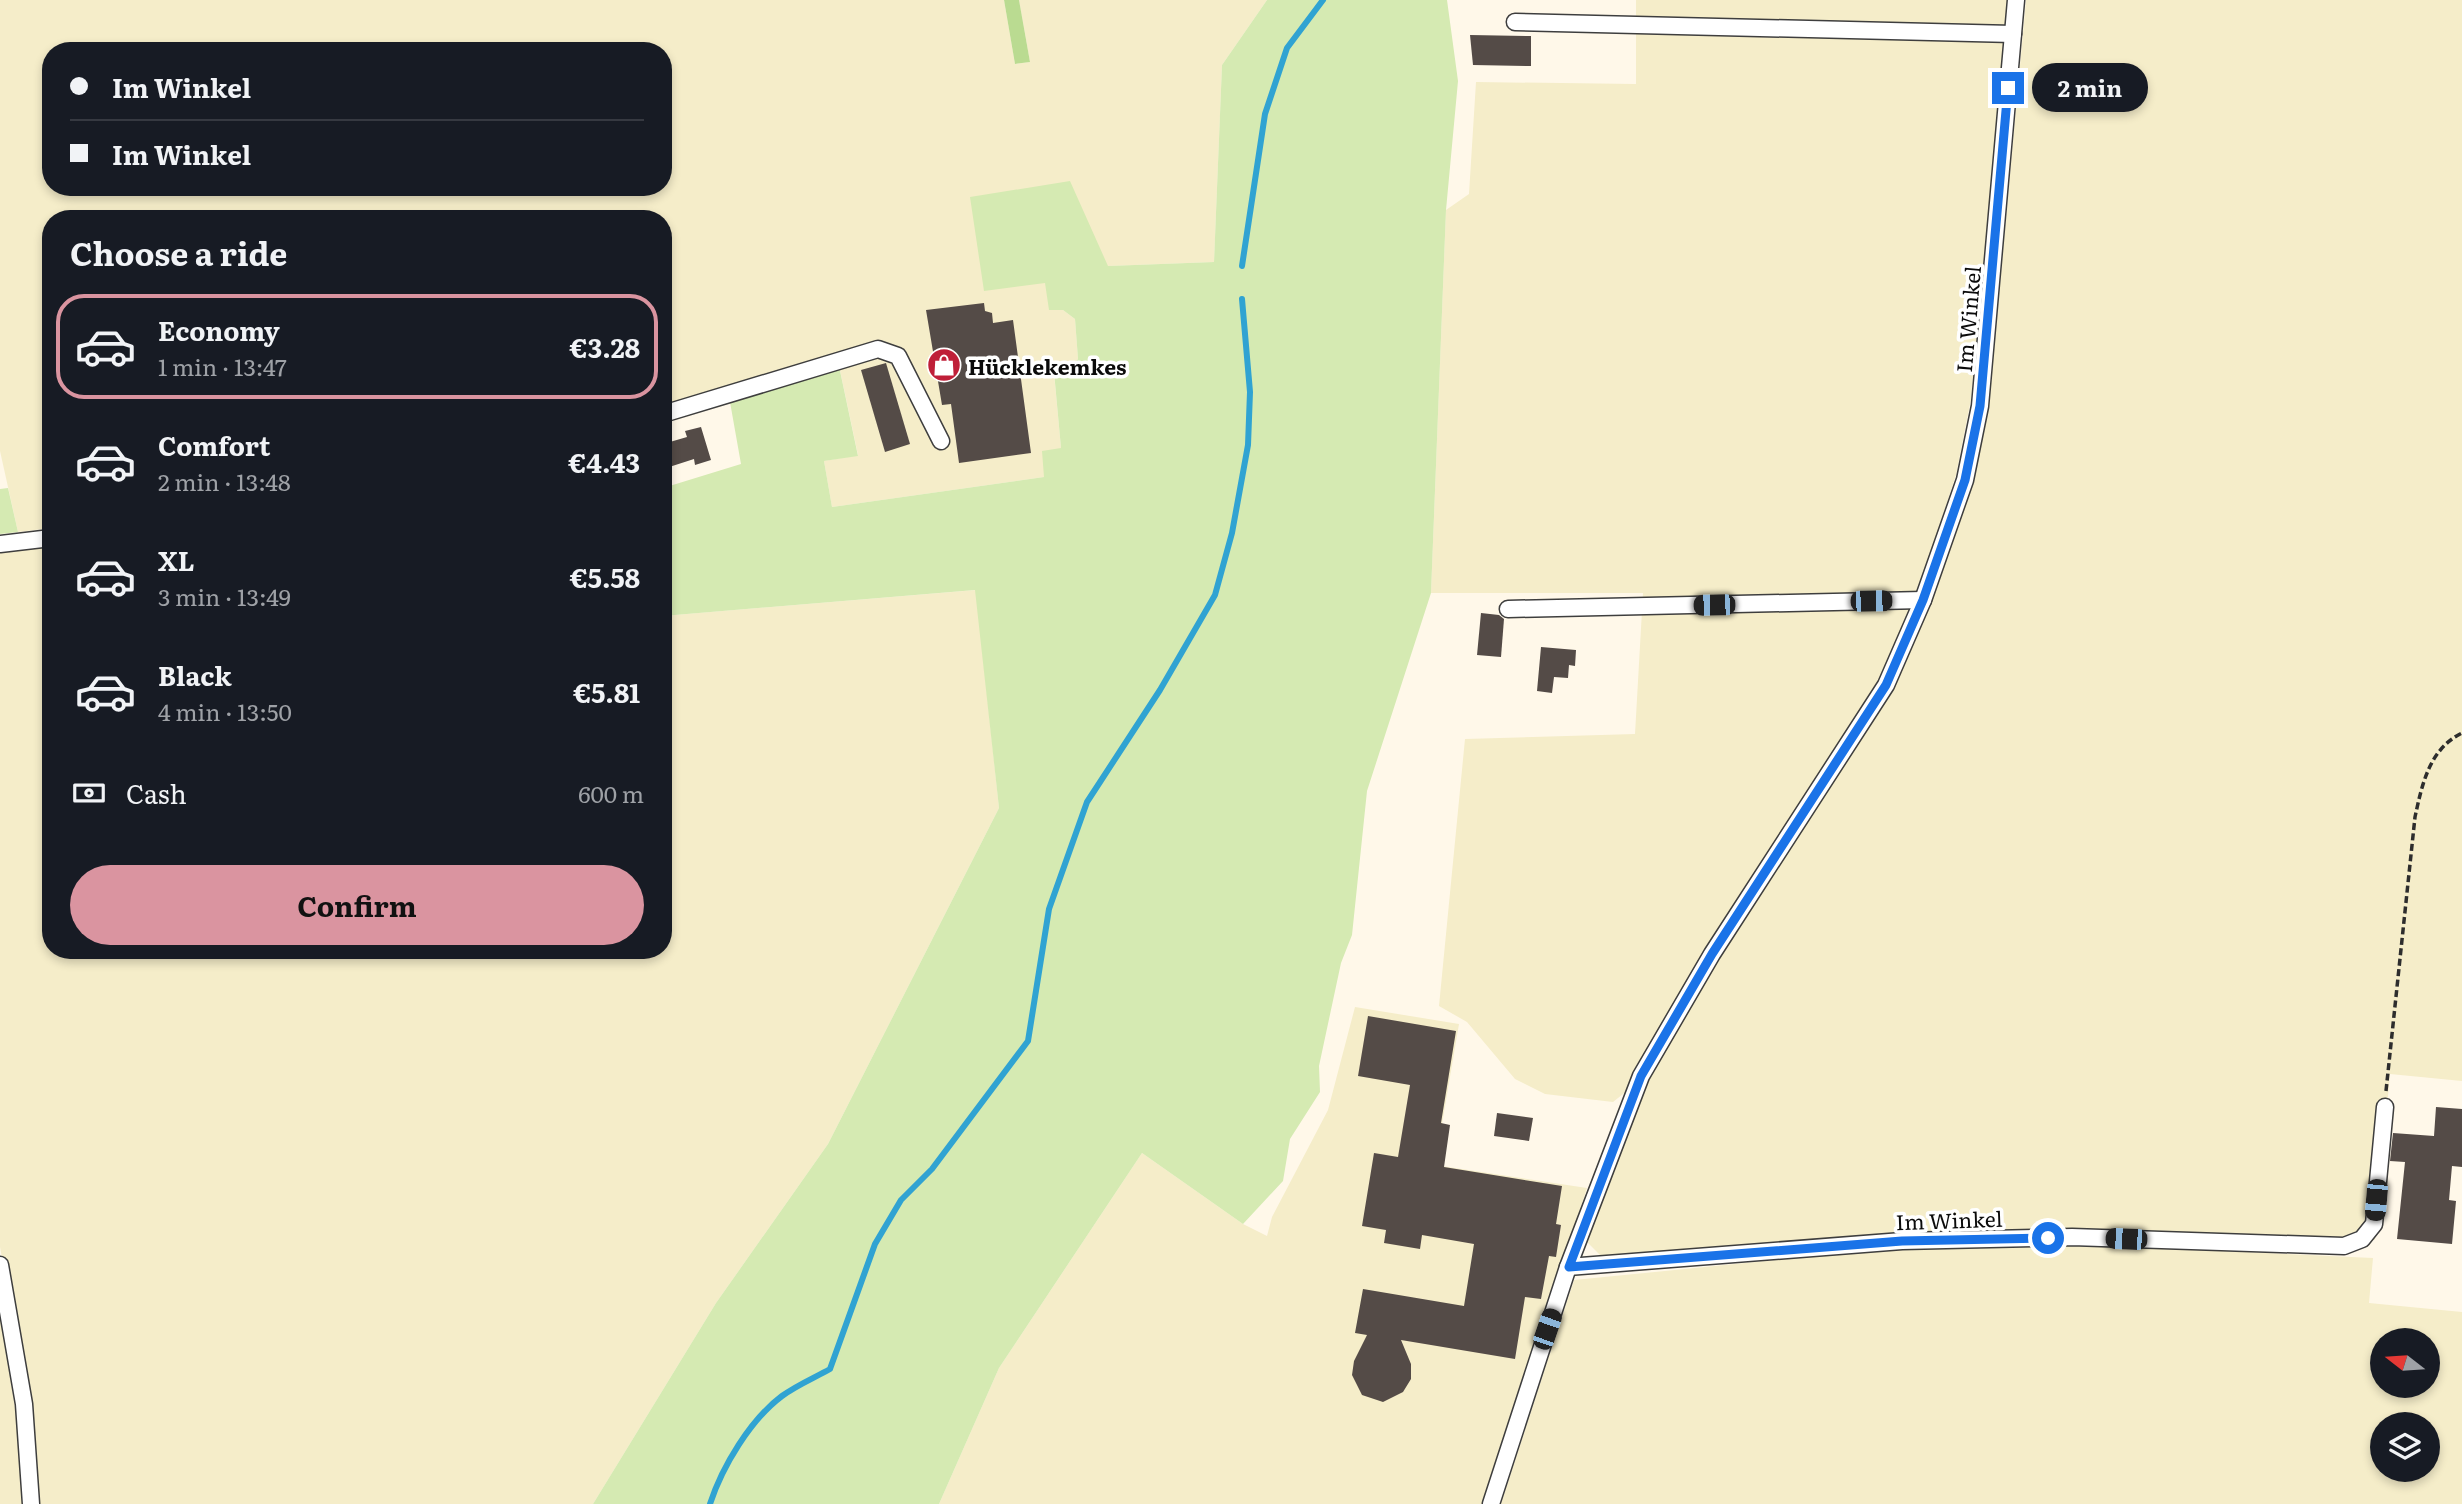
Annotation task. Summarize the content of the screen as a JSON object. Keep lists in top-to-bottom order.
{
  "streets": {
    "street": ["Im Winkel"]
  },
  "places": {
    "shop": ["Hücklekemkes"]
  },
  "north": "left",
  "page": {
    "banner": ["Im Winkel", "Im Winkel"],
    "bubble": "2 min",
    "heading": "Choose a ride",
    "list": [
      {
        "name": "Economy",
        "note": "1 min · 13:47",
        "value": "€3.28"
      },
      {
        "name": "Comfort",
        "note": "2 min · 13:48",
        "value": "€4.43"
      },
      {
        "name": "XL",
        "note": "3 min · 13:49",
        "value": "€5.58"
      },
      {
        "name": "Black",
        "note": "4 min · 13:50",
        "value": "€5.81"
      }
    ],
    "pay": ["Cash", "600 m"],
    "buttons": "Confirm"
  }
}
